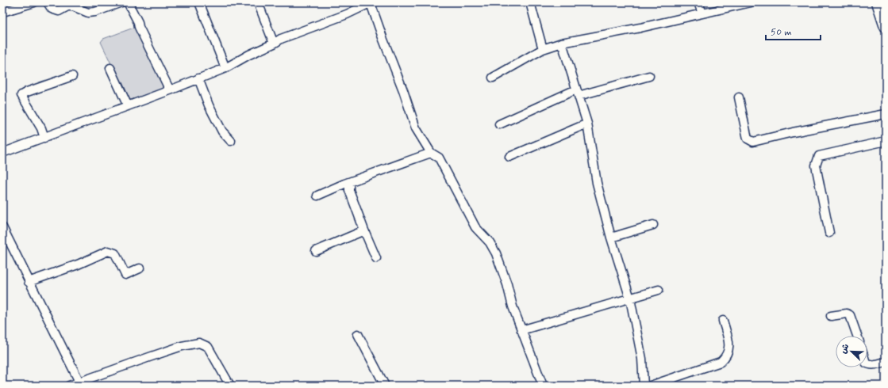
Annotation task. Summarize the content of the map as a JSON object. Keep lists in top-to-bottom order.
{
  "scale_bar": "50 m",
  "north": "top left"
}
